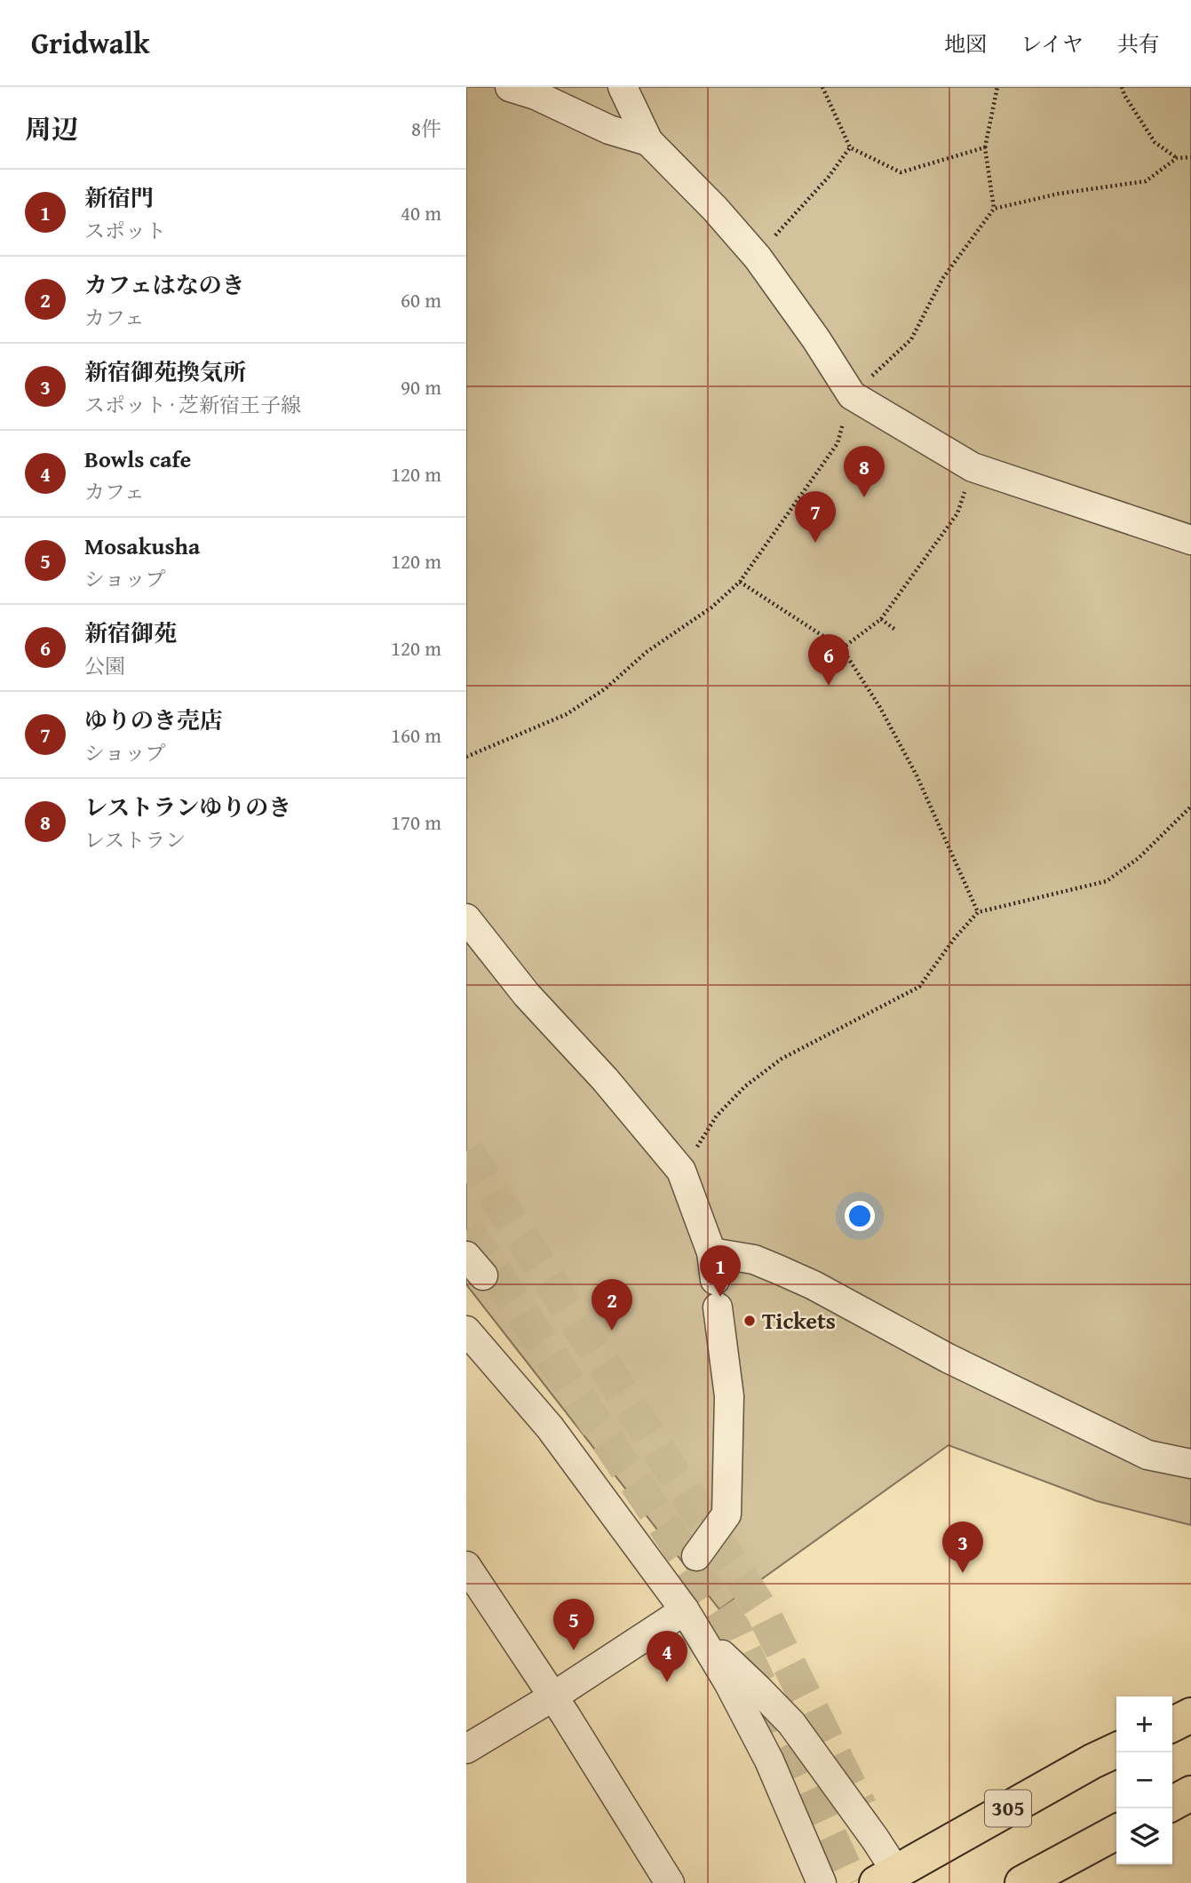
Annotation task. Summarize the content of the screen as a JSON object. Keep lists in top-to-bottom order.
{
  "streets": {
    "main road": ["305"]
  },
  "places": ["Tickets"],
  "page": {
    "header": "Gridwalk",
    "nav": ["地図", "レイヤ", "共有"],
    "heading": ["周辺", "8件"],
    "list": [
      {
        "mark": "1",
        "name": "新宿門",
        "note": "スポット",
        "value": "40 m"
      },
      {
        "mark": "2",
        "name": "カフェはなのき",
        "note": "カフェ",
        "value": "60 m"
      },
      {
        "mark": "3",
        "name": "新宿御苑換気所",
        "note": "スポット · 芝新宿王子線",
        "value": "90 m"
      },
      {
        "mark": "4",
        "name": "Bowls cafe",
        "note": "カフェ",
        "value": "120 m"
      },
      {
        "mark": "5",
        "name": "Mosakusha",
        "note": "ショップ",
        "value": "120 m"
      },
      {
        "mark": "6",
        "name": "新宿御苑",
        "note": "公園",
        "value": "120 m"
      },
      {
        "mark": "7",
        "name": "ゆりのき売店",
        "note": "ショップ",
        "value": "160 m"
      },
      {
        "mark": "8",
        "name": "レストランゆりのき",
        "note": "レストラン",
        "value": "170 m"
      }
    ],
    "pins": [
      "8",
      "7",
      "6",
      "1",
      "2",
      "3",
      "5",
      "4"
    ],
    "map_buttons": ["+", "−"]
  }
}
